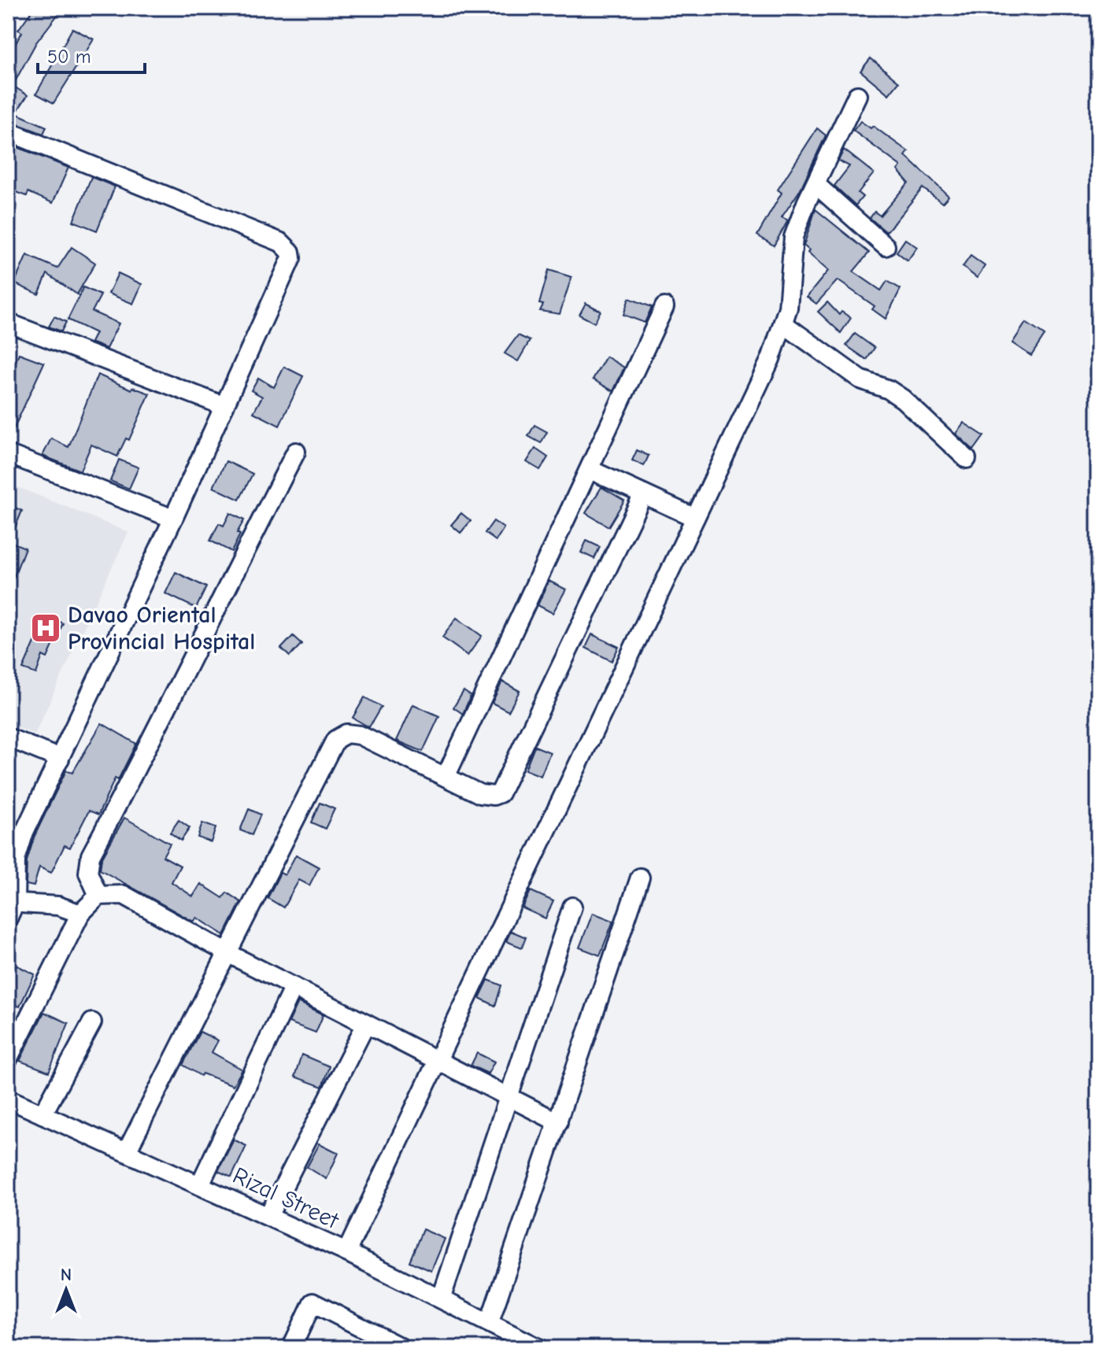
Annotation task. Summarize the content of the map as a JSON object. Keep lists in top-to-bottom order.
{
  "streets": {
    "street": ["Rizal Street"]
  },
  "places": {
    "hospital": ["Davao Oriental Provincial Hospital"]
  },
  "scale_bar": "50 m",
  "north": "top"
}
